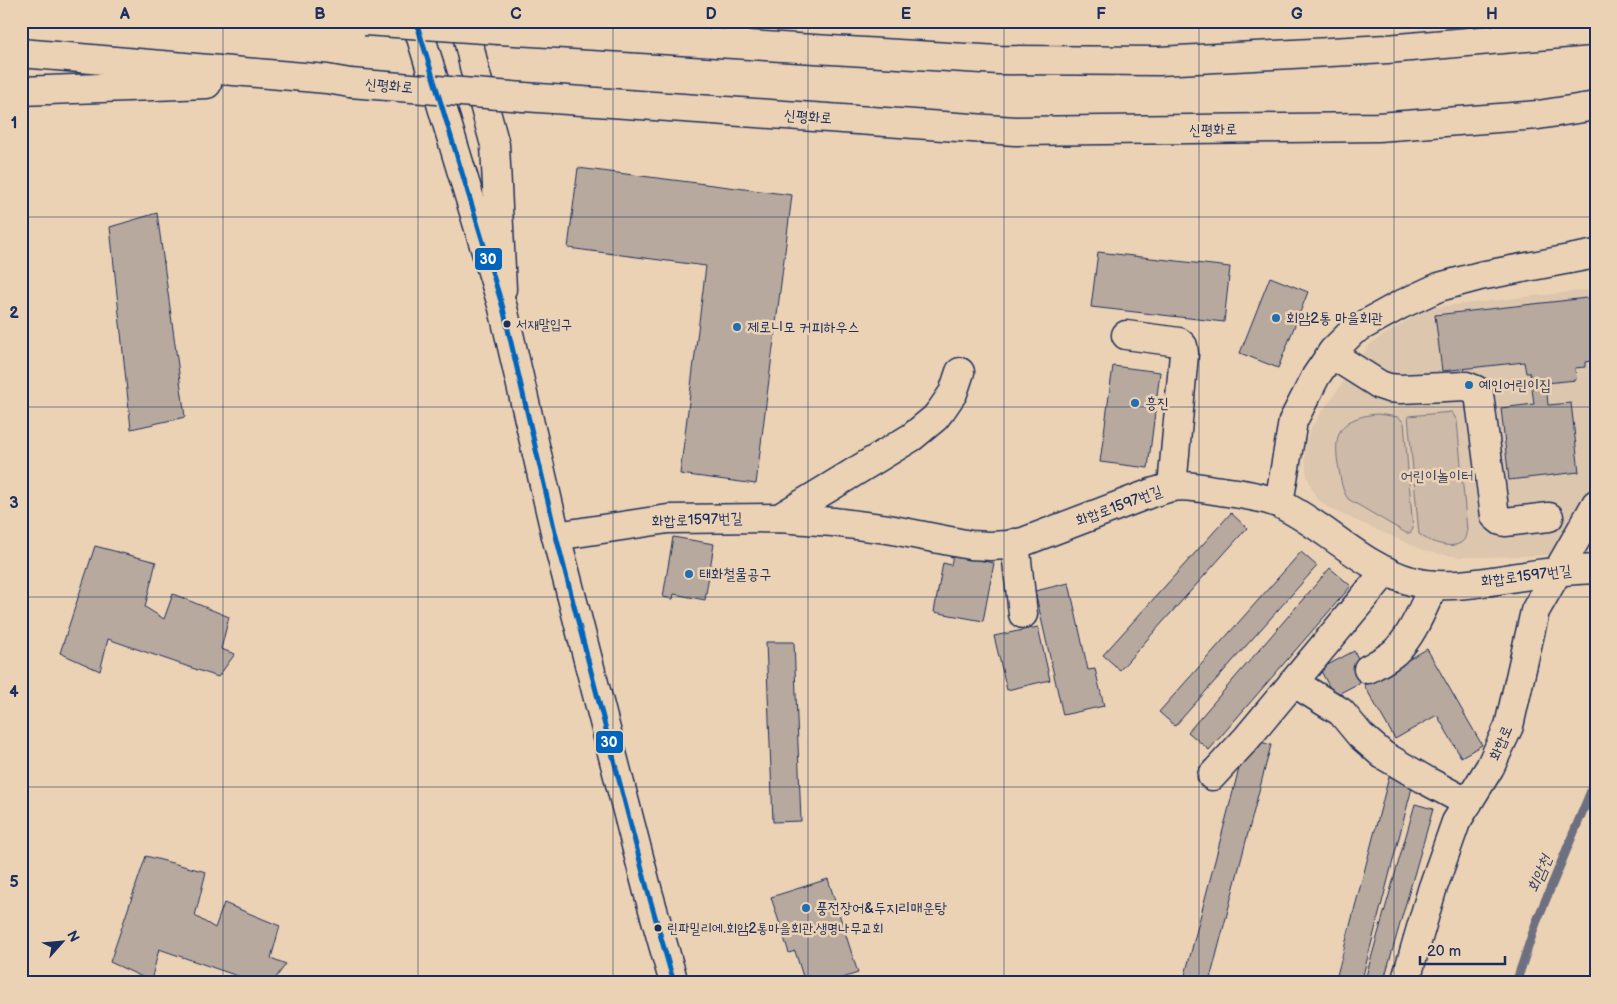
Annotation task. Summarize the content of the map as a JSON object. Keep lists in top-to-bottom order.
{
  "streets": {
    "main road": ["신평화로", "화합로1597번길", "화합로"]
  },
  "crossings": [
    ["화합로1597번길", "화합로"]
  ],
  "water": ["회암천"],
  "parks": ["어린이놀이터"],
  "places": [
    "회암2통 마을회관",
    "서재말입구",
    "제로니모 커피하우스",
    "예인어린이집",
    "흥진",
    "태화철물공구",
    "풍전장어&두지리매운탕",
    "린파밀리에.회암2통마을회관.생명나무교회"
  ],
  "lines": ["transit line 30"],
  "scale_bar": "20 m",
  "north": "top right",
  "grid": {
    "columns": [
      "A",
      "B",
      "C",
      "D",
      "E",
      "F",
      "G",
      "H"
    ],
    "rows": [
      "1",
      "2",
      "3",
      "4",
      "5"
    ]
  }
}
